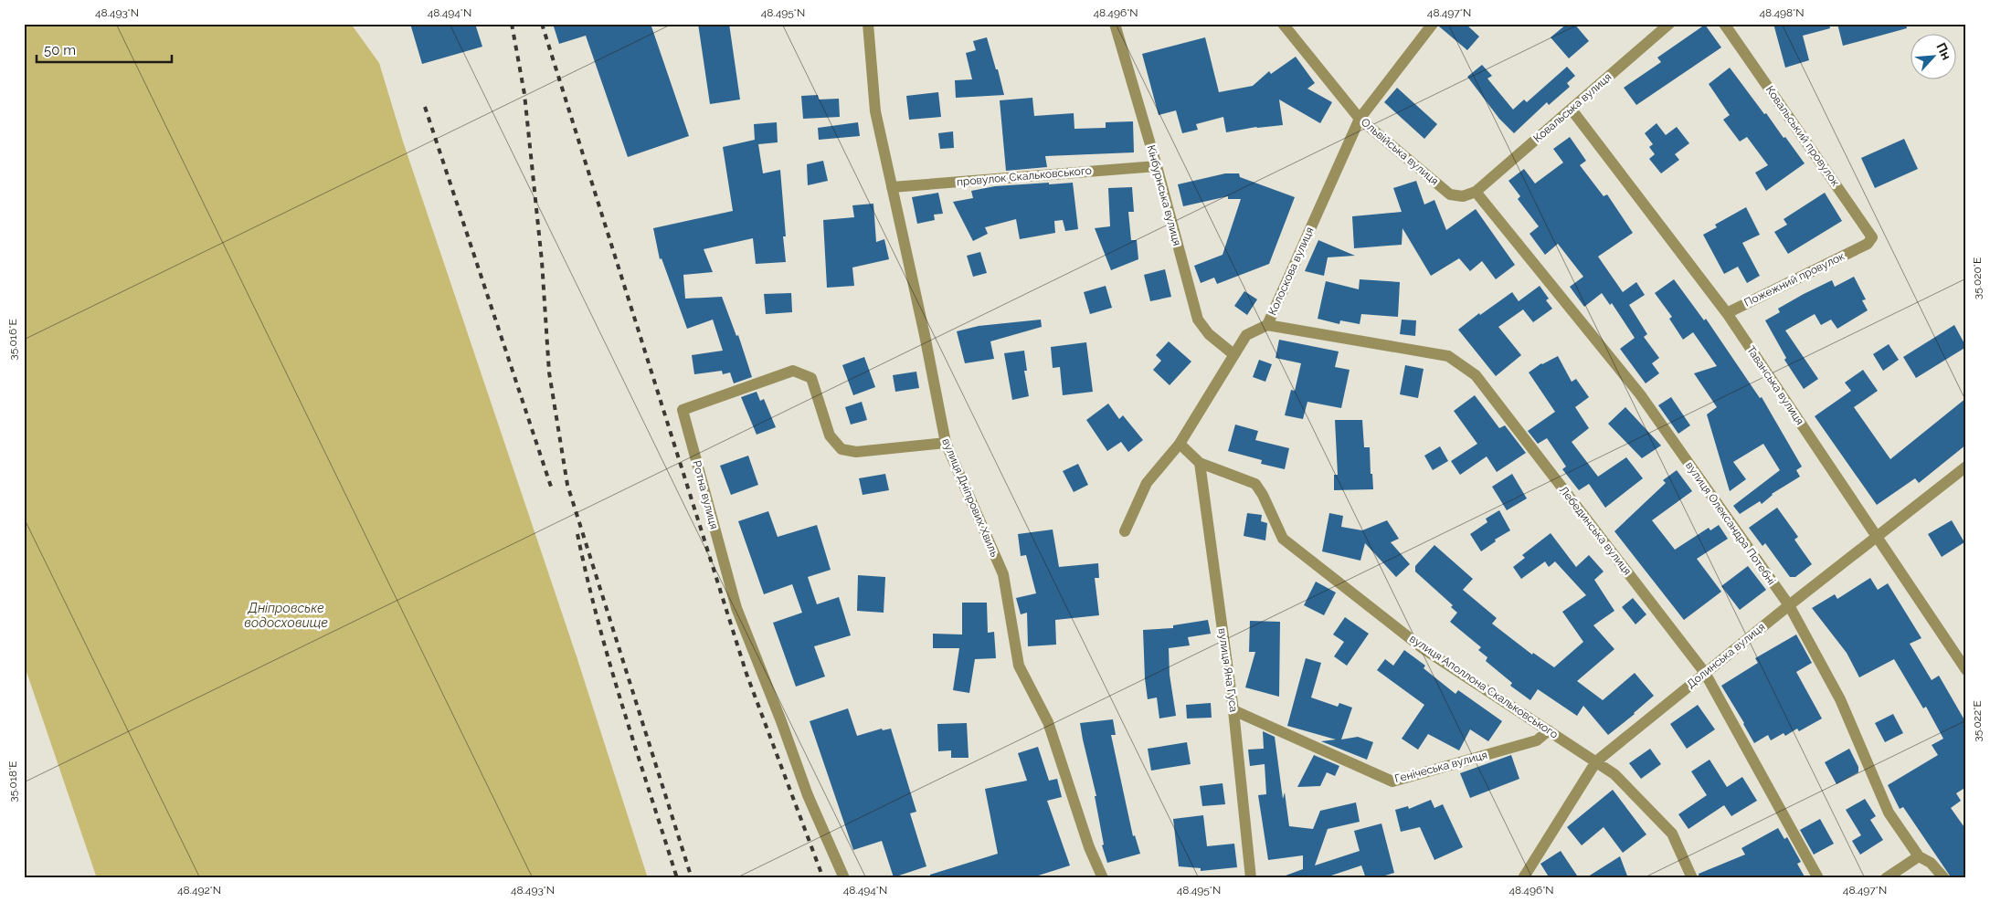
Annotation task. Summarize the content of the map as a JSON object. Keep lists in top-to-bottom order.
{
  "streets": {
    "street": [
      "Ковальська вулиця",
      "Ковальський провулок",
      "Ольвійська вулиця",
      "провулок Скальковського",
      "Кінбурнська вулиця",
      "Колоскова вулиця",
      "Пожежний провулок",
      "Таванська вулиця",
      "Ротна вулиця",
      "вулиця Дніпрових Хвиль",
      "вулиця Олександра Потебні",
      "Лебединська вулиця",
      "Долинська вулиця",
      "вулиця Яна Гуса",
      "вулиця Аполлона Скальковського",
      "Генічеська вулиця"
    ]
  },
  "crossings": [
    ["Ковальська вулиця", "Ольвійська вулиця"],
    ["Ковальська вулиця", "Таванська вулиця"],
    ["Ковальська вулиця", "вулиця Олександра Потебні"],
    ["Ковальський провулок", "Пожежний провулок"],
    ["Ольвійська вулиця", "Колоскова вулиця"],
    ["Ольвійська вулиця", "вулиця Олександра Потебні"],
    ["провулок Скальковського", "Кінбурнська вулиця"],
    ["провулок Скальковського", "вулиця Дніпрових Хвиль"],
    ["Кінбурнська вулиця", "Колоскова вулиця"],
    ["Колоскова вулиця", "Лебединська вулиця"],
    ["Колоскова вулиця", "вулиця Аполлона Скальковського"],
    ["Пожежний провулок", "Таванська вулиця"],
    ["Таванська вулиця", "Долинська вулиця"],
    ["Ротна вулиця", "вулиця Дніпрових Хвиль"],
    ["вулиця Олександра Потебні", "Долинська вулиця"],
    ["Лебединська вулиця", "Долинська вулиця"],
    ["Долинська вулиця", "вулиця Аполлона Скальковського"],
    ["вулиця Яна Гуса", "вулиця Аполлона Скальковського"],
    ["вулиця Яна Гуса", "Генічеська вулиця"],
    ["вулиця Аполлона Скальковського", "Генічеська вулиця"]
  ],
  "water": ["Дніпровське водосховище"],
  "scale_bar": "50 m",
  "north": "top right",
  "coordinates": [
    "48.493°N",
    "48.494°N",
    "48.495°N",
    "48.496°N",
    "48.497°N",
    "48.498°N",
    "35.020°E",
    "35.016°E",
    "35.022°E",
    "35.018°E",
    "48.492°N"
  ]
}
